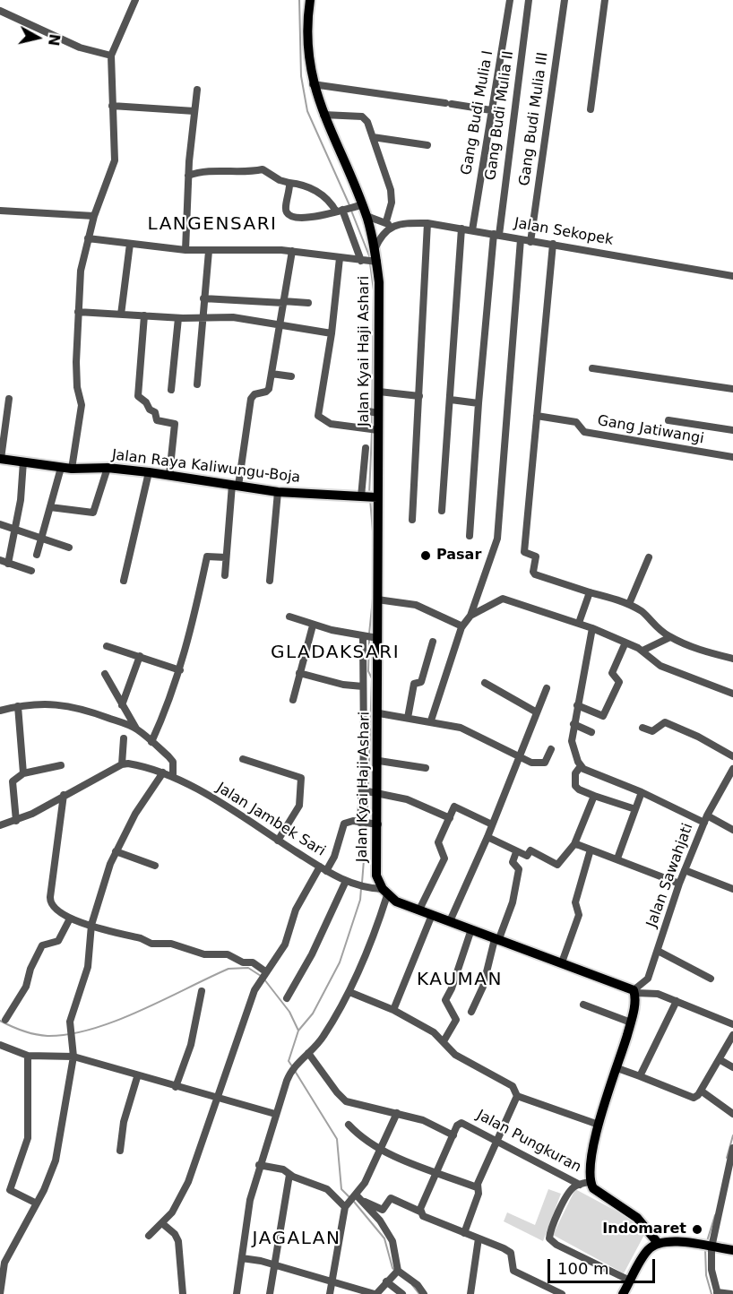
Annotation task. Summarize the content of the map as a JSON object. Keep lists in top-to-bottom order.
{
  "streets": {
    "main road": ["Jalan Kyai Haji Ashari", "Jalan Raya Kaliwungu-Boja"],
    "street": [
      "Gang Budi Mulia I",
      "Gang Budi Mulia II",
      "Gang Budi Mulia III",
      "Jalan Sekopek",
      "Gang Jatiwangi",
      "Jalan Jambek Sari",
      "Jalan Sawahjati",
      "Jalan Pungkuran"
    ]
  },
  "crossings": [
    ["Gang Budi Mulia I", "Jalan Sekopek"],
    ["Gang Budi Mulia II", "Jalan Sekopek"],
    ["Gang Budi Mulia III", "Jalan Sekopek"],
    ["Jalan Kyai Haji Ashari", "Jalan Raya Kaliwungu-Boja"],
    ["Jalan Kyai Haji Ashari", "Jalan Jambek Sari"]
  ],
  "districts": [
    "LANGENSARI",
    "GLADAKSARI",
    "KAUMAN",
    "JAGALAN"
  ],
  "places": ["Pasar", "Indomaret"],
  "scale_bar": "100 m",
  "north": "right"
}
